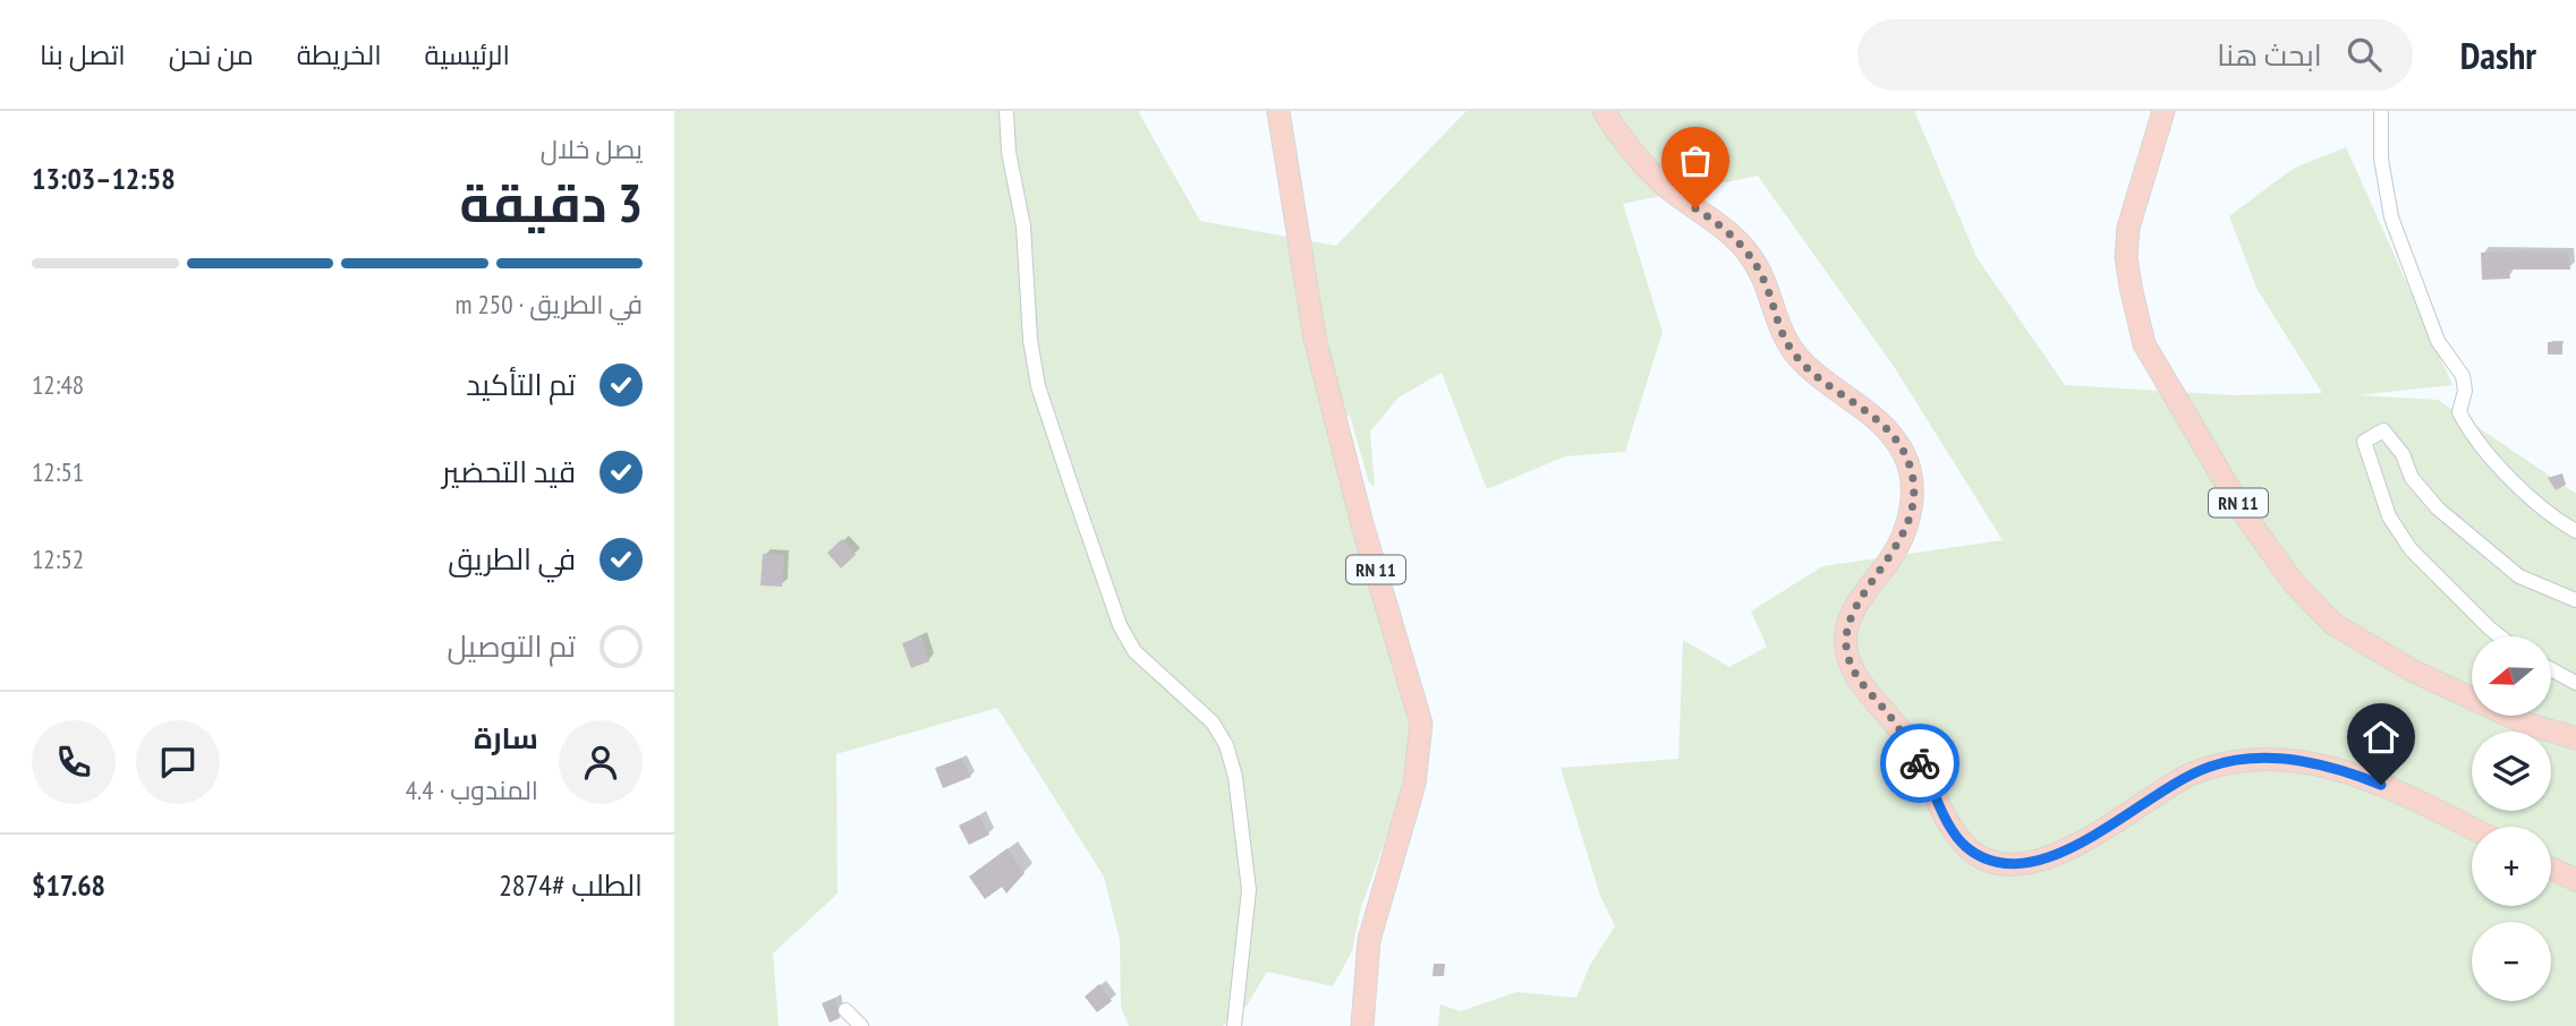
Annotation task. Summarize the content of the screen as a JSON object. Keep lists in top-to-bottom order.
{
  "streets": {
    "main road": ["RN 11"]
  },
  "north": "left",
  "page": {
    "header": "Dashr",
    "search": "ابحث هنا",
    "nav": [
      "الرئيسية",
      "الخريطة",
      "من نحن",
      "اتصل بنا"
    ],
    "heading": ["3 دقيقة", "يصل خلال", "12:58–13:03"],
    "panel": [
      "سارة",
      "المندوب · 4.4",
      "الطلب #2874",
      "$17.68"
    ],
    "bar": "في الطريق · 250 m",
    "list": [
      ["تم التأكيد", "12:48"],
      ["قيد التحضير", "12:51"],
      ["في الطريق", "12:52"],
      "تم التوصيل"
    ],
    "map_buttons": ["+", "−"]
  }
}
